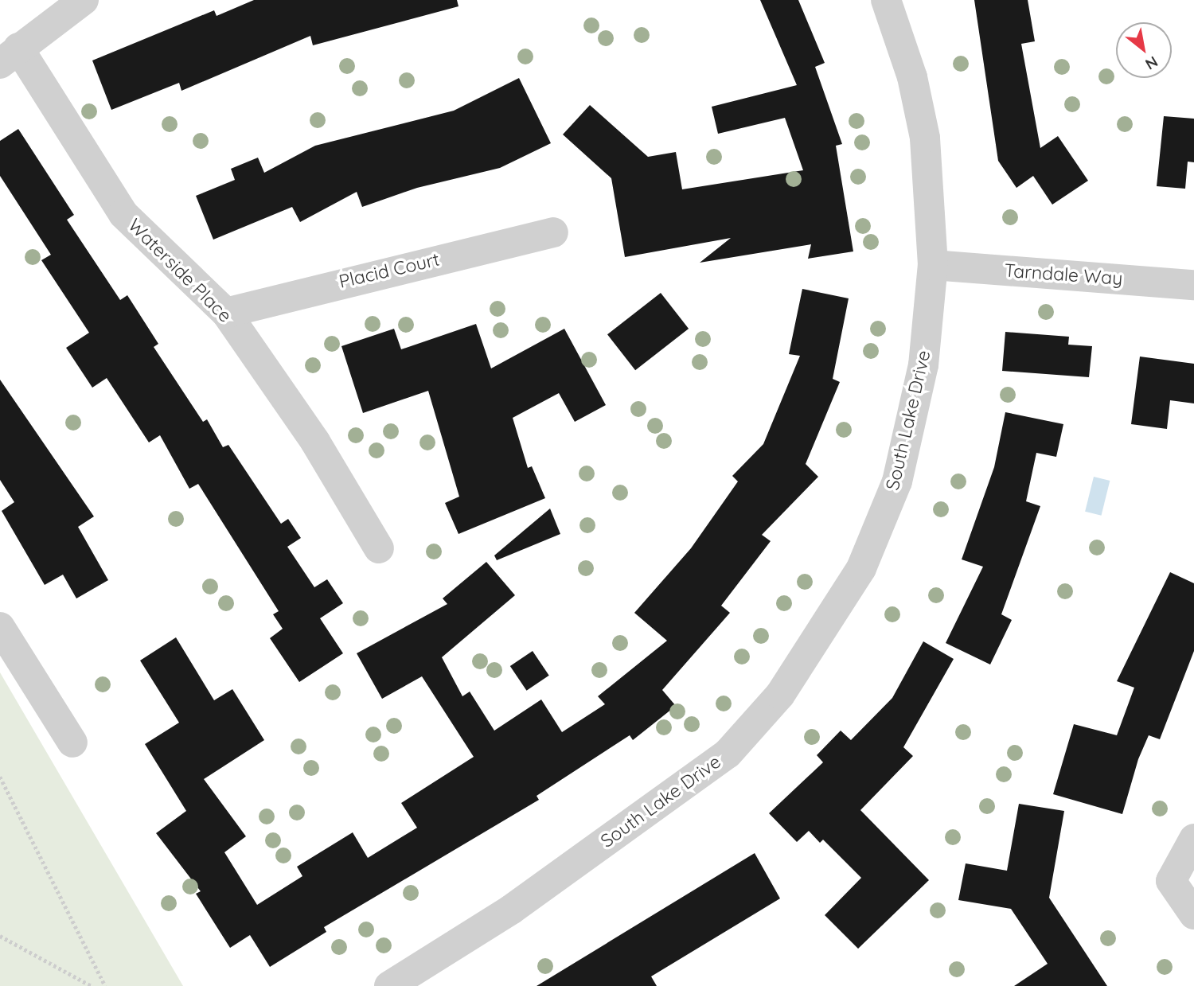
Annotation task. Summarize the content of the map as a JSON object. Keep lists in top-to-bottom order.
{
  "streets": {
    "street": [
      "Waterside Place",
      "Placid Court",
      "Tarndale Way",
      "South Lake Drive"
    ]
  },
  "crossings": [
    ["Waterside Place", "Placid Court"],
    ["Tarndale Way", "South Lake Drive"]
  ],
  "north": "bottom right"
}
